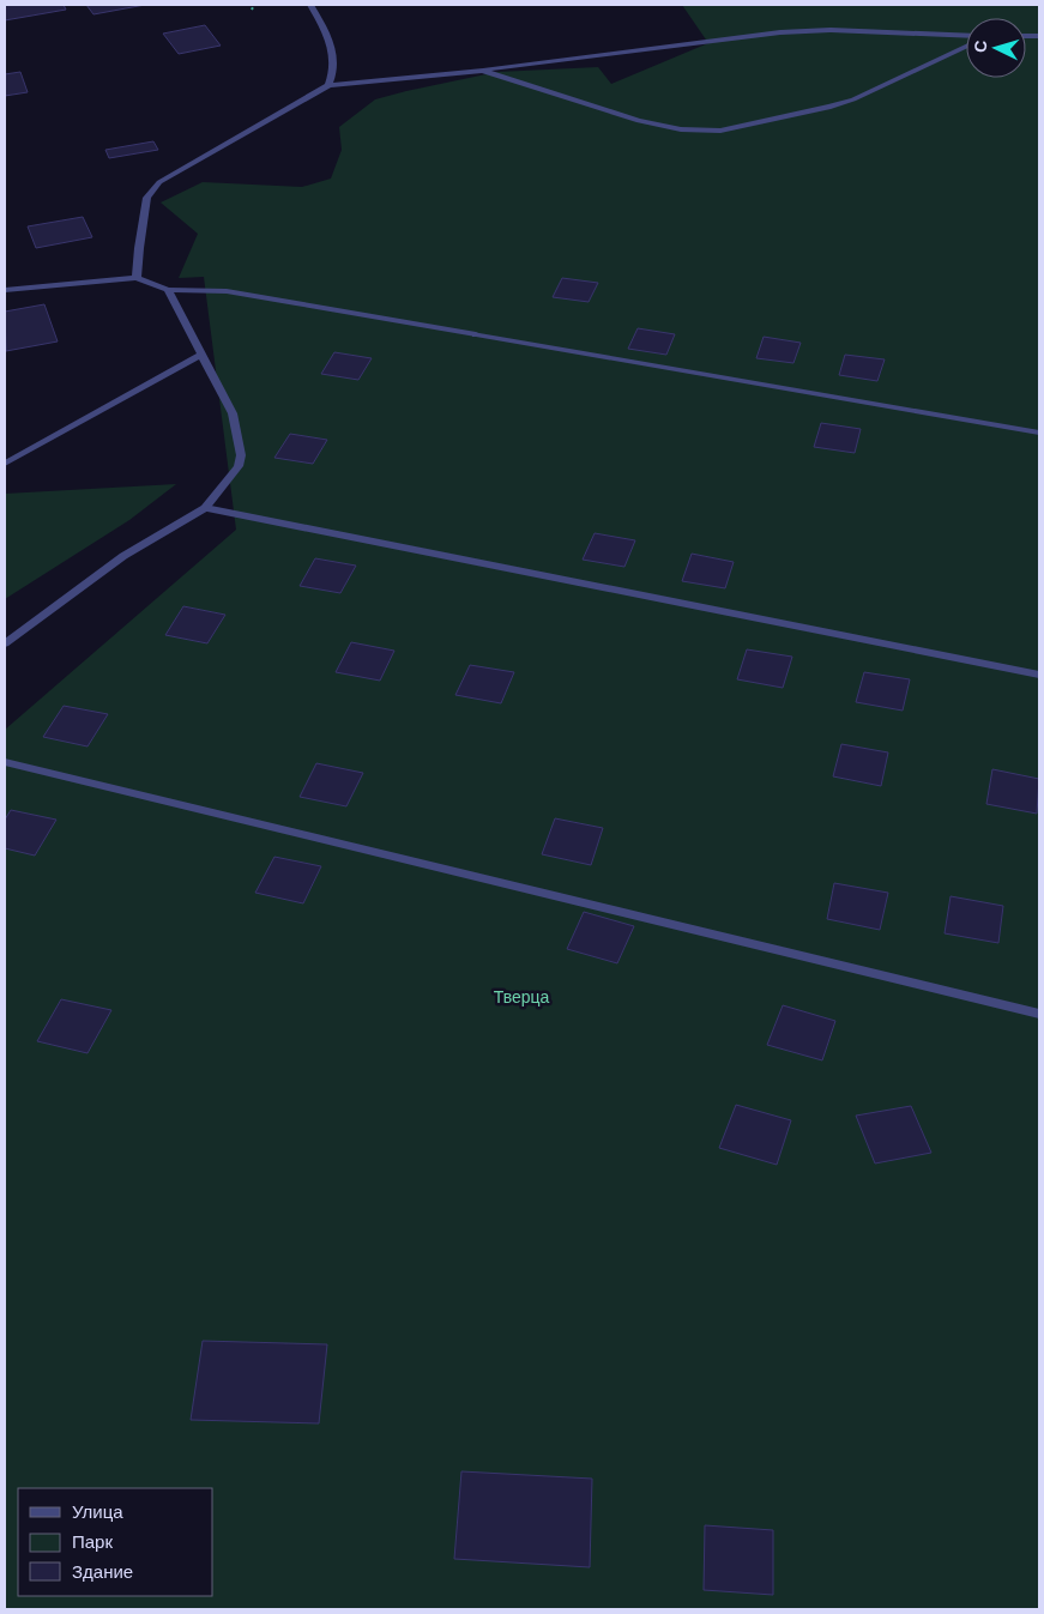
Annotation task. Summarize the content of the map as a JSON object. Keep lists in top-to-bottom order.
{
  "parks": ["Тверца"],
  "legend": ["Улица", "Парк", "Здание"],
  "north": "left"
}
